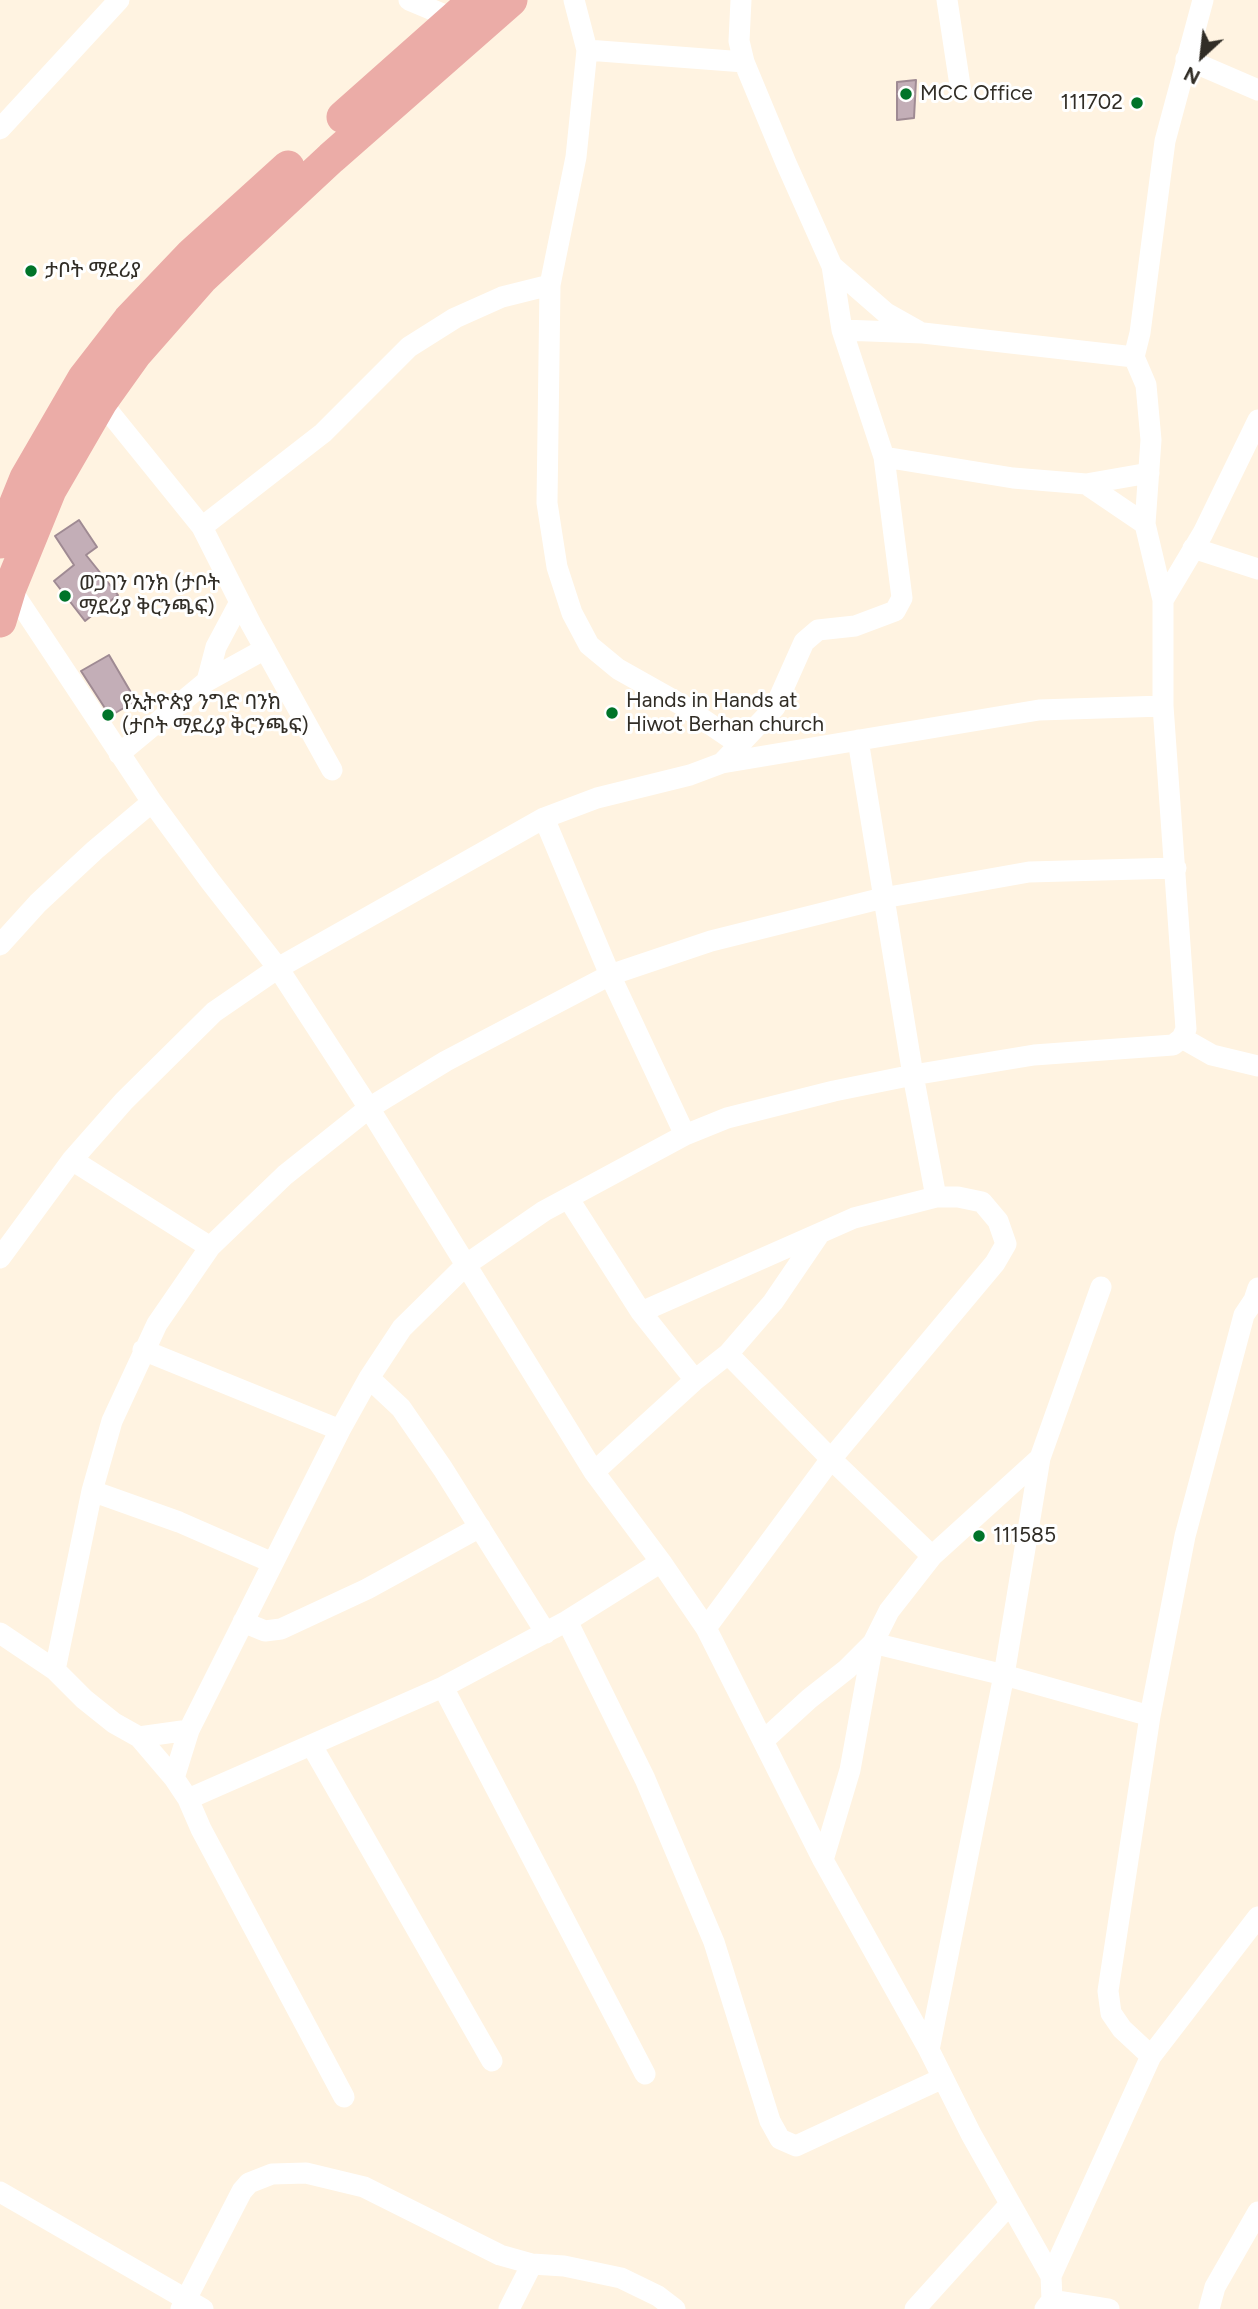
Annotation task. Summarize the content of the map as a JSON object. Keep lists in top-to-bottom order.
{
  "places": [
    "MCC Office",
    "111702",
    "ታቦት ማደሪያ",
    "ወጋገን ባንክ (ታቦት ማደሪያ ቅርንጫፍ)",
    "Hands in Hands at Hiwot Berhan church",
    "የኢትዮጵያ ንግድ ባንክ (ታቦት ማደሪያ ቅርንጫፍ)",
    "111585"
  ],
  "north": "bottom left"
}
